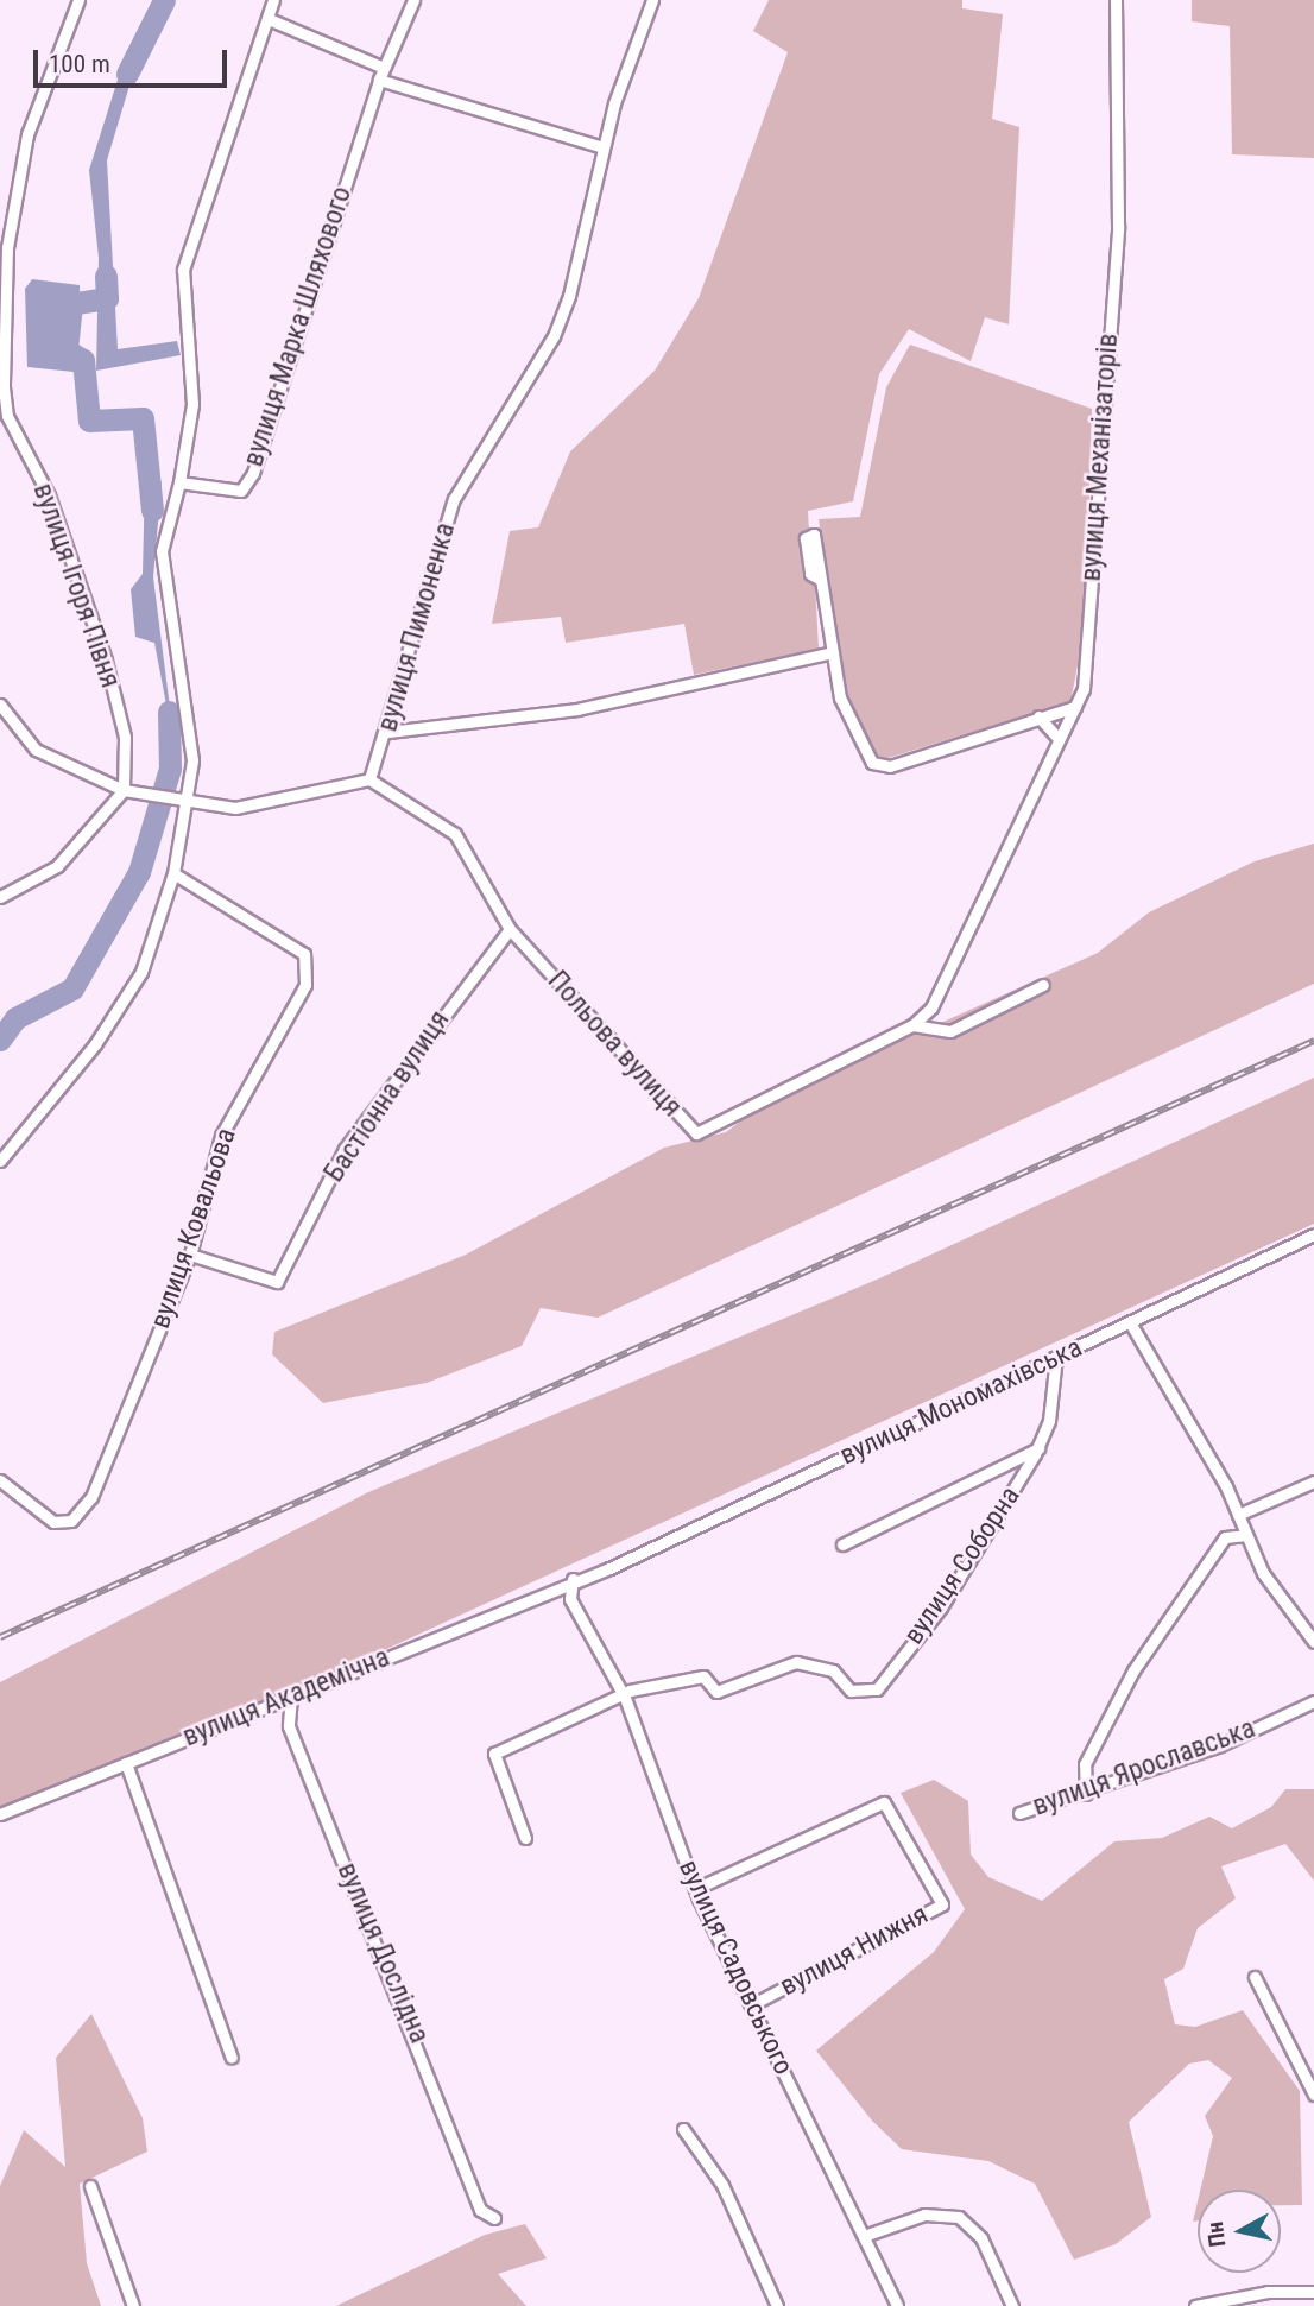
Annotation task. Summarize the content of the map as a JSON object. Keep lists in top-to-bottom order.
{
  "streets": {
    "street": [
      "вулиця Марка Шляхового",
      "вулиця Механізаторів",
      "вулиця Ігоря Півня",
      "вулиця Пимоненка",
      "Польова вулиця",
      "Бастіонна вулиця",
      "вулиця Ковальова",
      "вулиця Мономахівська",
      "вулиця Соборна",
      "вулиця Академічна",
      "вулиця Ярославська",
      "вулиця Нижня",
      "вулиця Дослідна",
      "вулиця Садовського"
    ]
  },
  "crossings": [
    ["вулиця Механізаторів", "Польова вулиця"],
    ["вулиця Пимоненка", "Польова вулиця"],
    ["Польова вулиця", "Бастіонна вулиця"],
    ["Бастіонна вулиця", "вулиця Ковальова"],
    ["вулиця Мономахівська", "вулиця Соборна"],
    ["вулиця Мономахівська", "вулиця Академічна"],
    ["вулиця Мономахівська", "вулиця Садовського"],
    ["вулиця Соборна", "вулиця Садовського"],
    ["вулиця Академічна", "вулиця Садовського"],
    ["вулиця Нижня", "вулиця Садовського"]
  ],
  "scale_bar": "100 m",
  "north": "left"
}
